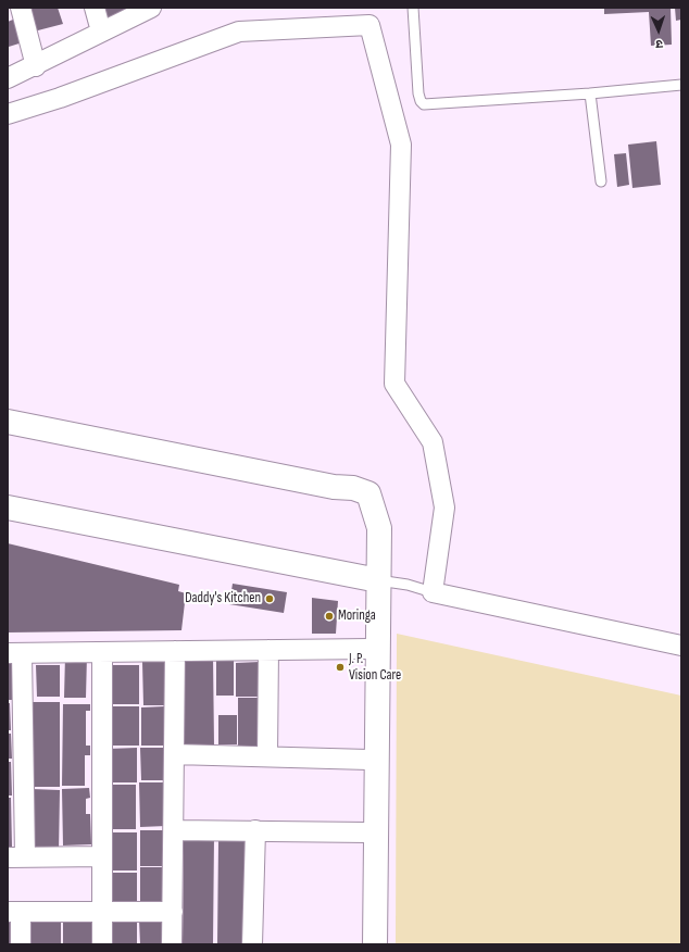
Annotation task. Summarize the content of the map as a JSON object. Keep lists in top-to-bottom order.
{
  "places": ["Daddy's Kitchen", "Moringa", "J. P. Vision Care"],
  "north": "bottom"
}
